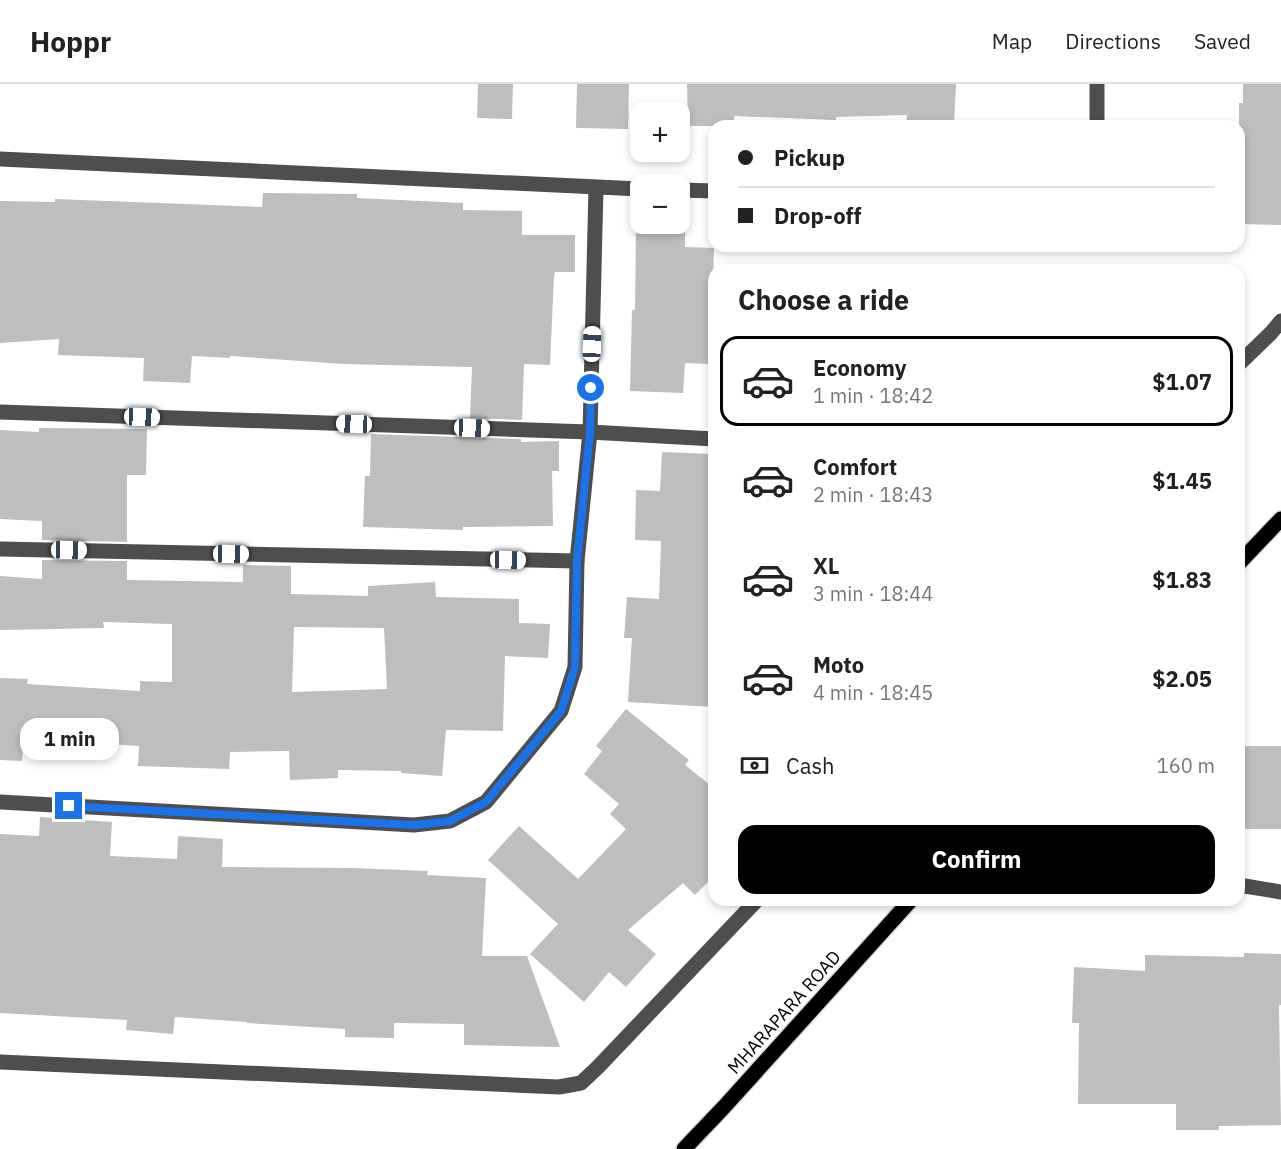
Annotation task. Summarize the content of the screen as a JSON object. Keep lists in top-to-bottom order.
{
  "streets": {
    "main road": ["MHARAPARA ROAD"]
  },
  "page": {
    "header": "Hoppr",
    "nav": ["Map", "Directions", "Saved"],
    "map_buttons": ["+", "−"],
    "banner": ["Pickup", "Drop-off"],
    "heading": "Choose a ride",
    "list": [
      {
        "name": "Economy",
        "note": "1 min · 18:42",
        "value": "$1.07"
      },
      {
        "name": "Comfort",
        "note": "2 min · 18:43",
        "value": "$1.45"
      },
      {
        "name": "XL",
        "note": "3 min · 18:44",
        "value": "$1.83"
      },
      {
        "name": "Moto",
        "note": "4 min · 18:45",
        "value": "$2.05"
      }
    ],
    "bubble": "1 min",
    "pay": ["Cash", "160 m"],
    "buttons": "Confirm"
  }
}
